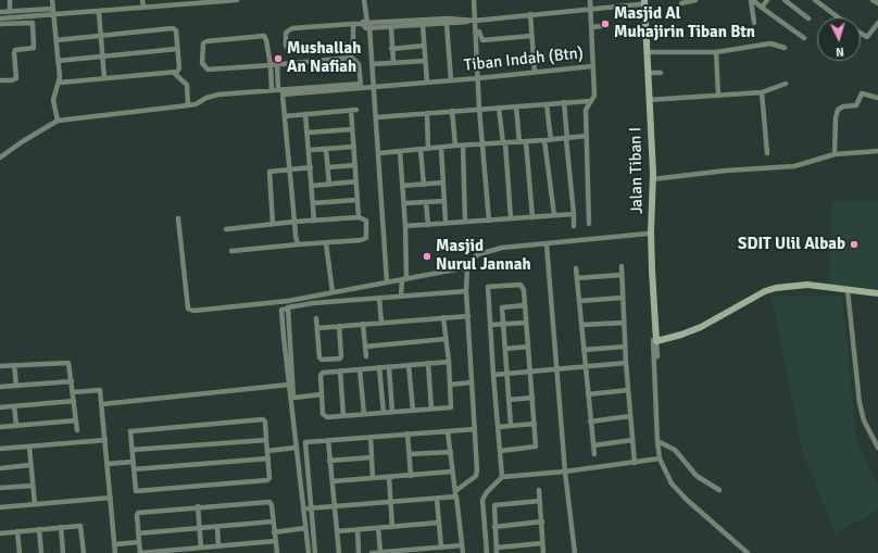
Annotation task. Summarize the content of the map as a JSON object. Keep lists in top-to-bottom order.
{
  "streets": {
    "street": ["Tiban Indah (Btn)", "Jalan Tiban I"]
  },
  "places": [
    "Masjid Al Muhajirin Tiban Btn",
    "Mushallah An Nafiah",
    "SDIT Ulil Albab",
    "Masjid Nurul Jannah"
  ],
  "north": "bottom"
}
